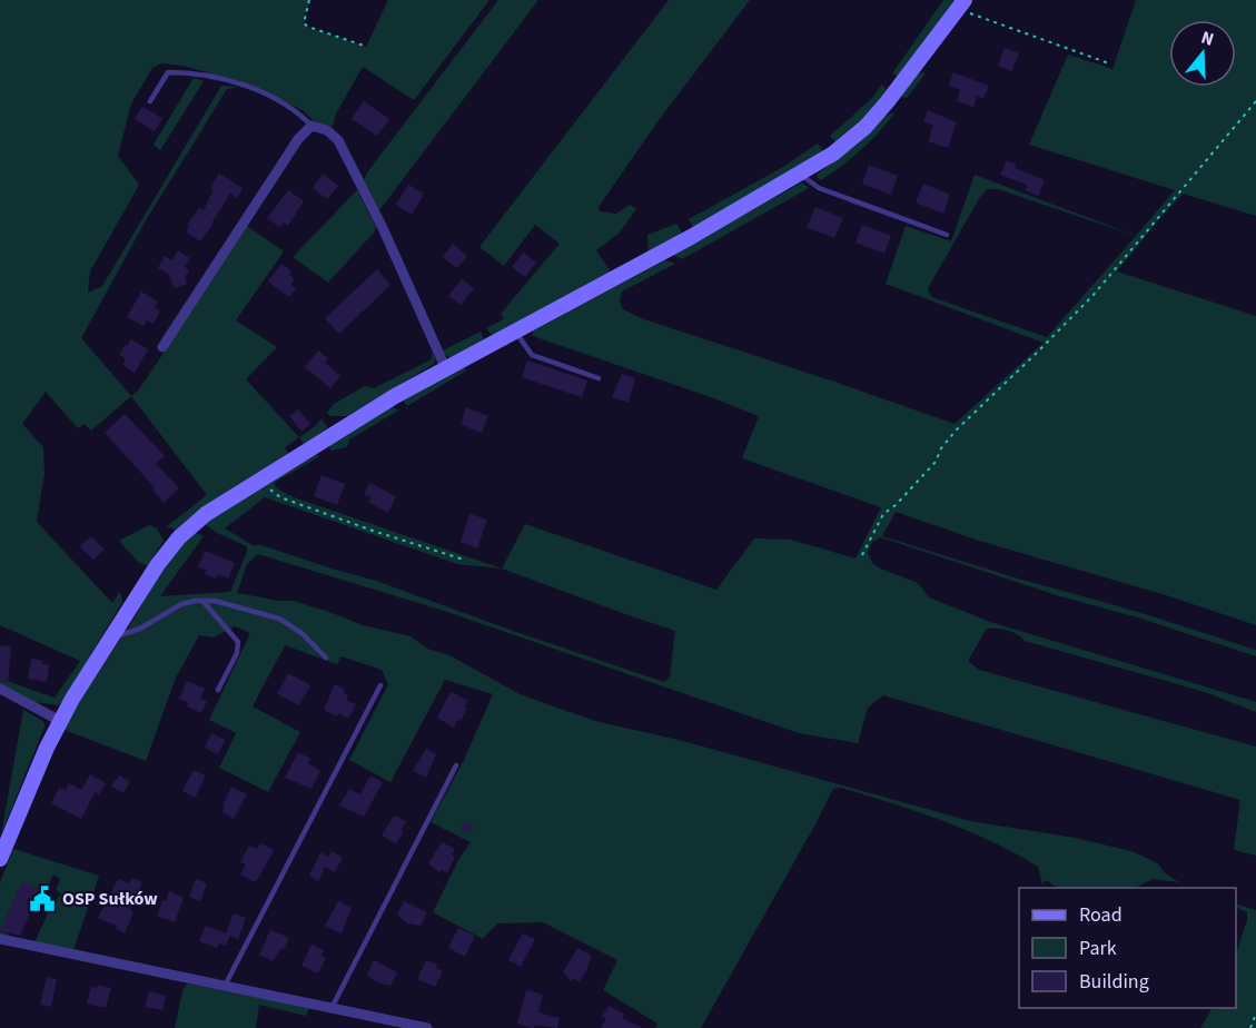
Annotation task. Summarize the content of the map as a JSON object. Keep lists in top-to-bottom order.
{
  "places": {
    "public building": ["OSP Sułków"]
  },
  "legend": ["Road", "Park", "Building"],
  "north": "top"
}
